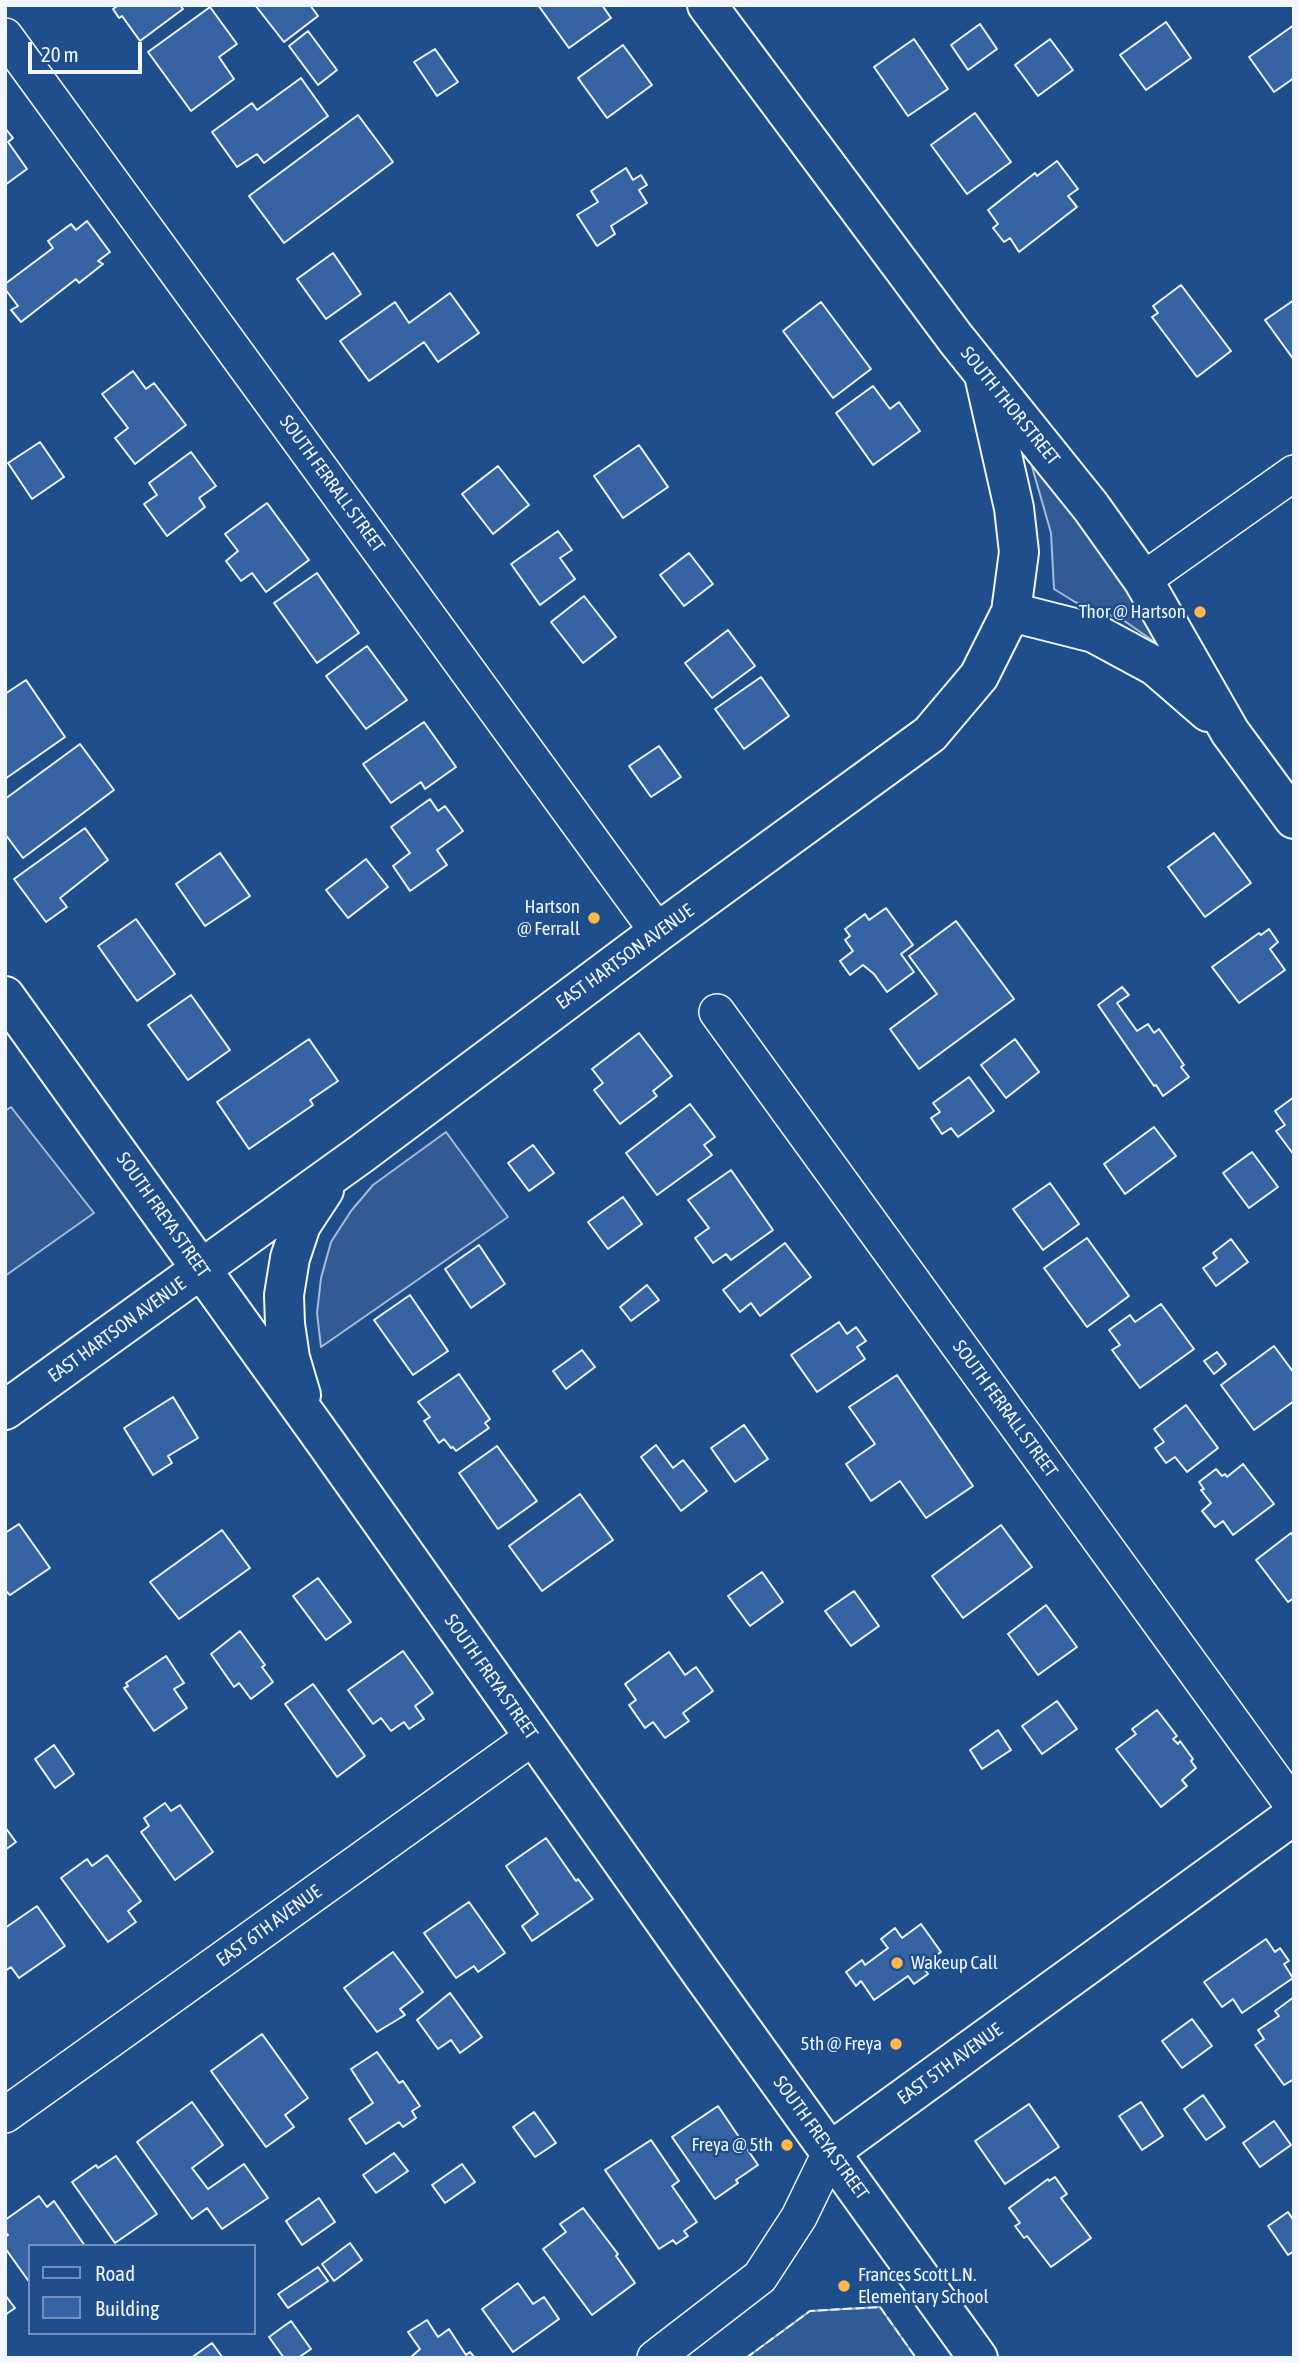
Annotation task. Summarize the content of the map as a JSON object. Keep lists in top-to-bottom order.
{
  "streets": {
    "main road": [
      "SOUTH THOR STREET",
      "EAST HARTSON AVENUE",
      "SOUTH FREYA STREET",
      "EAST 5TH AVENUE"
    ],
    "street": ["SOUTH FERRALL STREET", "EAST 6TH AVENUE"]
  },
  "crossings": [
    ["SOUTH THOR STREET", "EAST HARTSON AVENUE"],
    ["SOUTH FERRALL STREET", "EAST HARTSON AVENUE"],
    ["EAST HARTSON AVENUE", "SOUTH FREYA STREET"],
    ["SOUTH FREYA STREET", "EAST 6TH AVENUE"],
    ["SOUTH FREYA STREET", "EAST 5TH AVENUE"]
  ],
  "places": [
    "Thor @ Hartson",
    "Hartson @ Ferrall",
    "Wakeup Call",
    "5th @ Freya",
    "Freya @ 5th",
    "Frances Scott L.N. Elementary School"
  ],
  "legend": ["Road", "Building"],
  "scale_bar": "20 m"
}
